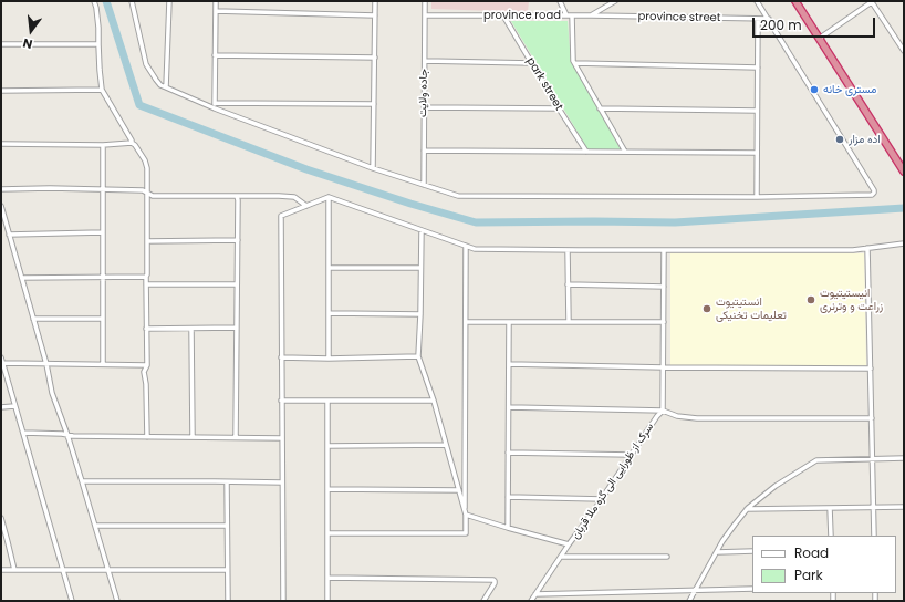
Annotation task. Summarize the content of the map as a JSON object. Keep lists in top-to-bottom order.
{
  "streets": {
    "street": [
      "province road",
      "province street",
      "park street",
      "جاده ولایت",
      "سرک از ظورایی الی گزه ملا قربان"
    ]
  },
  "crossings": [
    ["province road", "province street"],
    ["province road", "park street"],
    ["province road", "جاده ولایت"]
  ],
  "places": [
    "مستری خانه",
    "اده مزار",
    "انیستیتیوت زراعت و وترنری",
    "انستیتیوت تعلیمات تخنیکی"
  ],
  "legend": ["Road", "Park"],
  "scale_bar": "200 m",
  "north": "bottom"
}
